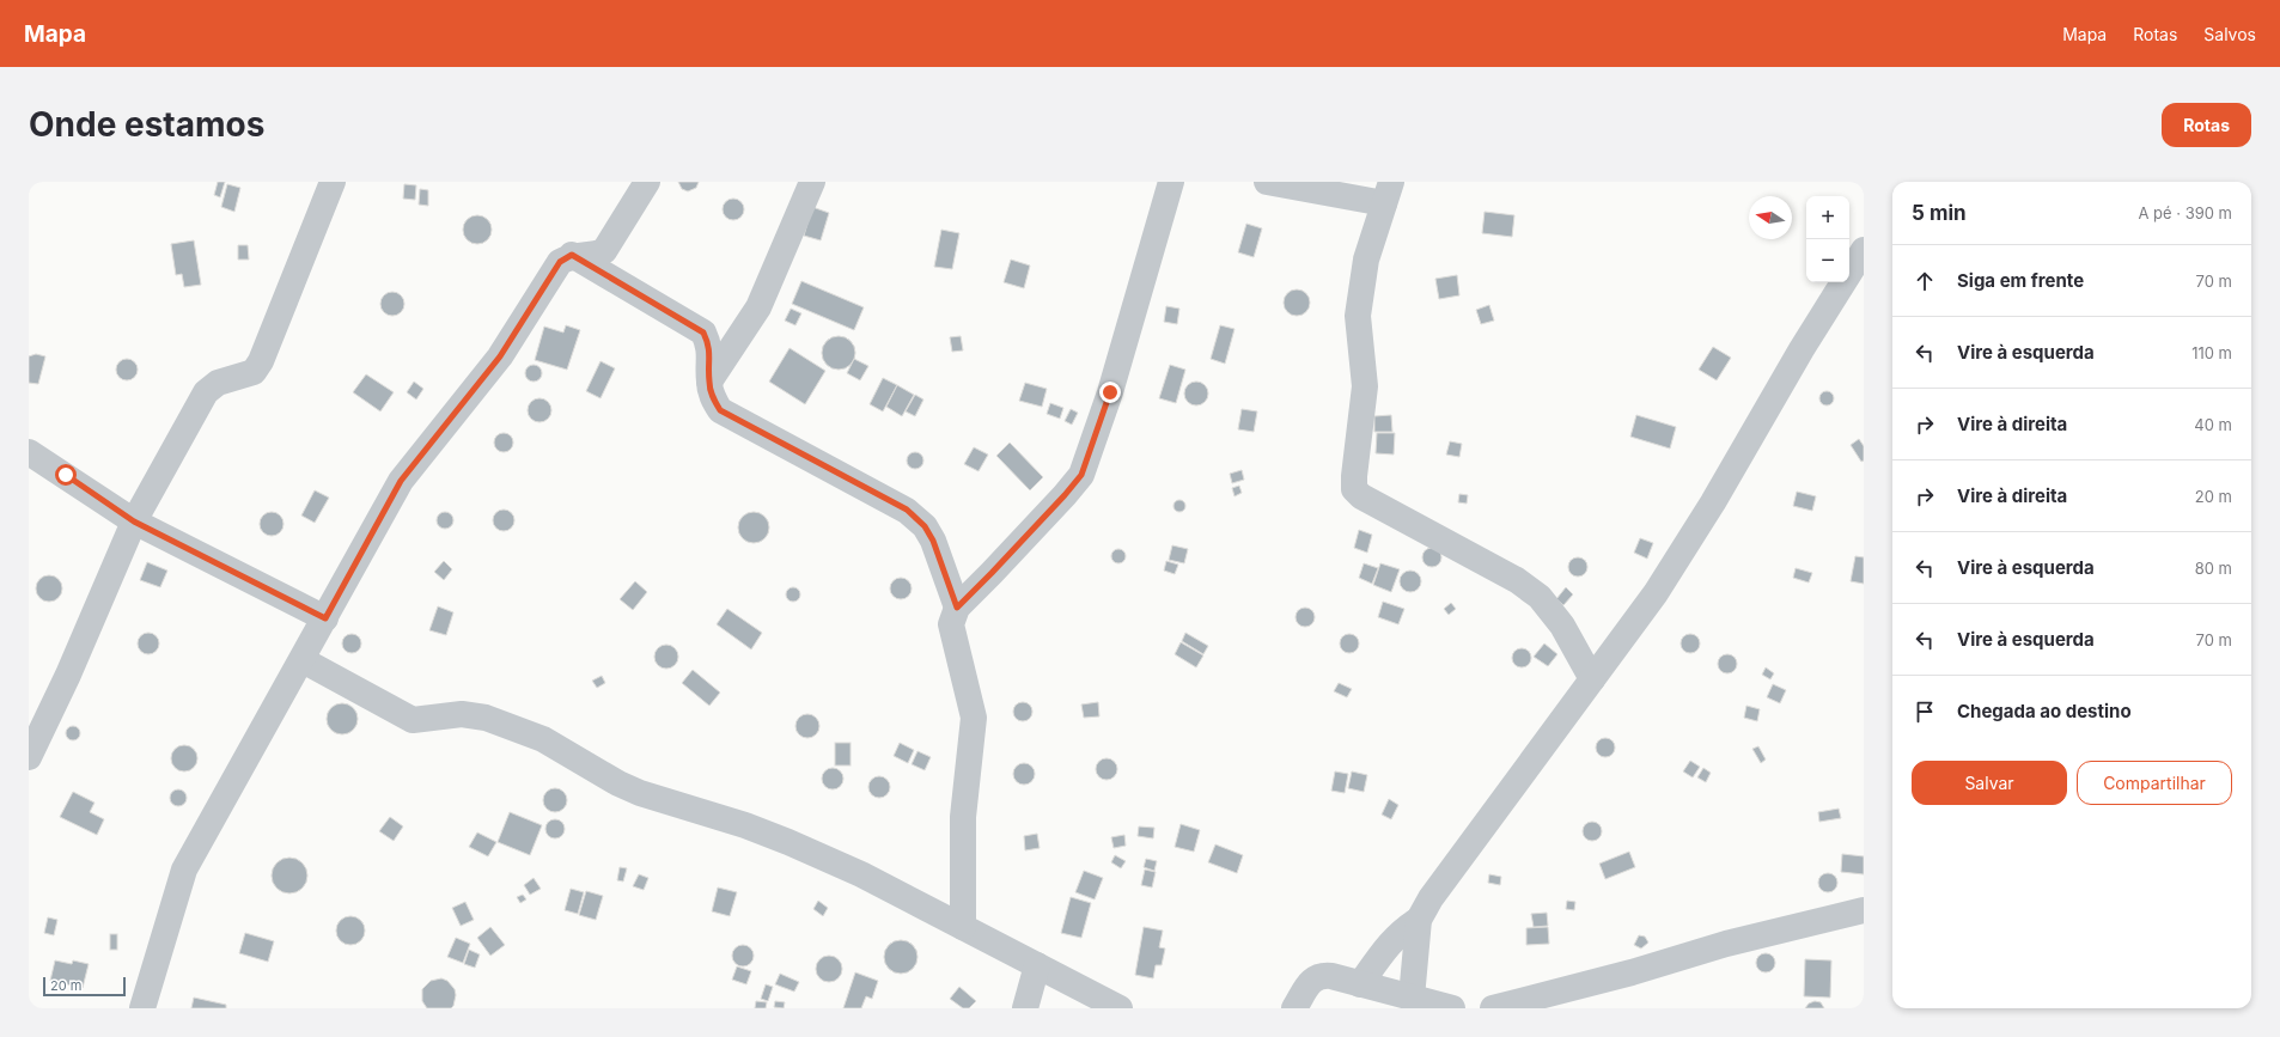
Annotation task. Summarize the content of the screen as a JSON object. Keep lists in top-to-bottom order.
{
  "scale_bar": "20 m",
  "north": "left",
  "page": {
    "header": "Mapa",
    "nav": ["Mapa", "Rotas", "Salvos"],
    "buttons": [
      "Rotas",
      ["Salvar", "Compartilhar"]
    ],
    "title": "Onde estamos",
    "heading": ["5 min", "A pé · 390 m"],
    "map_buttons": ["+", "−"],
    "list": [
      ["Siga em frente", "70 m"],
      ["Vire à esquerda", "110 m"],
      ["Vire à direita", "40 m"],
      ["Vire à direita", "20 m"],
      ["Vire à esquerda", "80 m"],
      ["Vire à esquerda", "70 m"],
      "Chegada ao destino"
    ],
    "scale": "20 m"
  }
}
